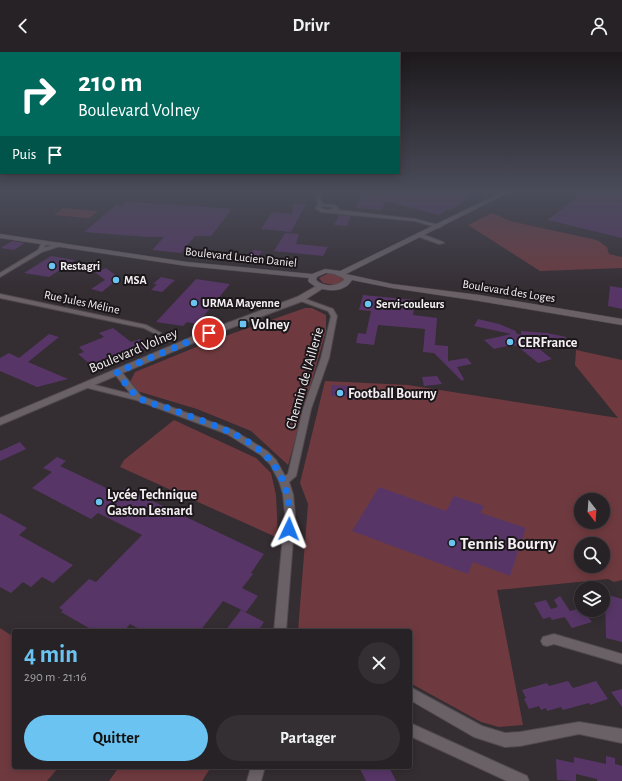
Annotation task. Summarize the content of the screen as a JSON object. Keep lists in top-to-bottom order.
{
  "streets": {
    "main road": ["Boulevard Lucien Daniel", "Boulevard des Loges"],
    "street": ["Rue Jules Méline", "Boulevard Volney", "Chemin de l'Aillerie"]
  },
  "crossings": [
    ["Boulevard Lucien Daniel", "Boulevard des Loges"],
    ["Boulevard des Loges", "Boulevard Volney"],
    ["Boulevard Volney", "Chemin de l'Aillerie"]
  ],
  "places": {
    "other": [
      "Restagri",
      "MSA",
      "URMA Mayenne",
      "Servi-couleurs",
      "CERFrance",
      "Football Bourny",
      "Lycée Technique Gaston Lesnard",
      "Tennis Bourny"
    ],
    "transit": ["Volney"]
  },
  "north": "bottom",
  "page": {
    "header": "Drivr",
    "turn": ["210 m", "Boulevard Volney"],
    "then": "Puis",
    "heading": ["4 min", "290 m · 21:16"],
    "buttons": ["Quitter", "Partager"]
  }
}
